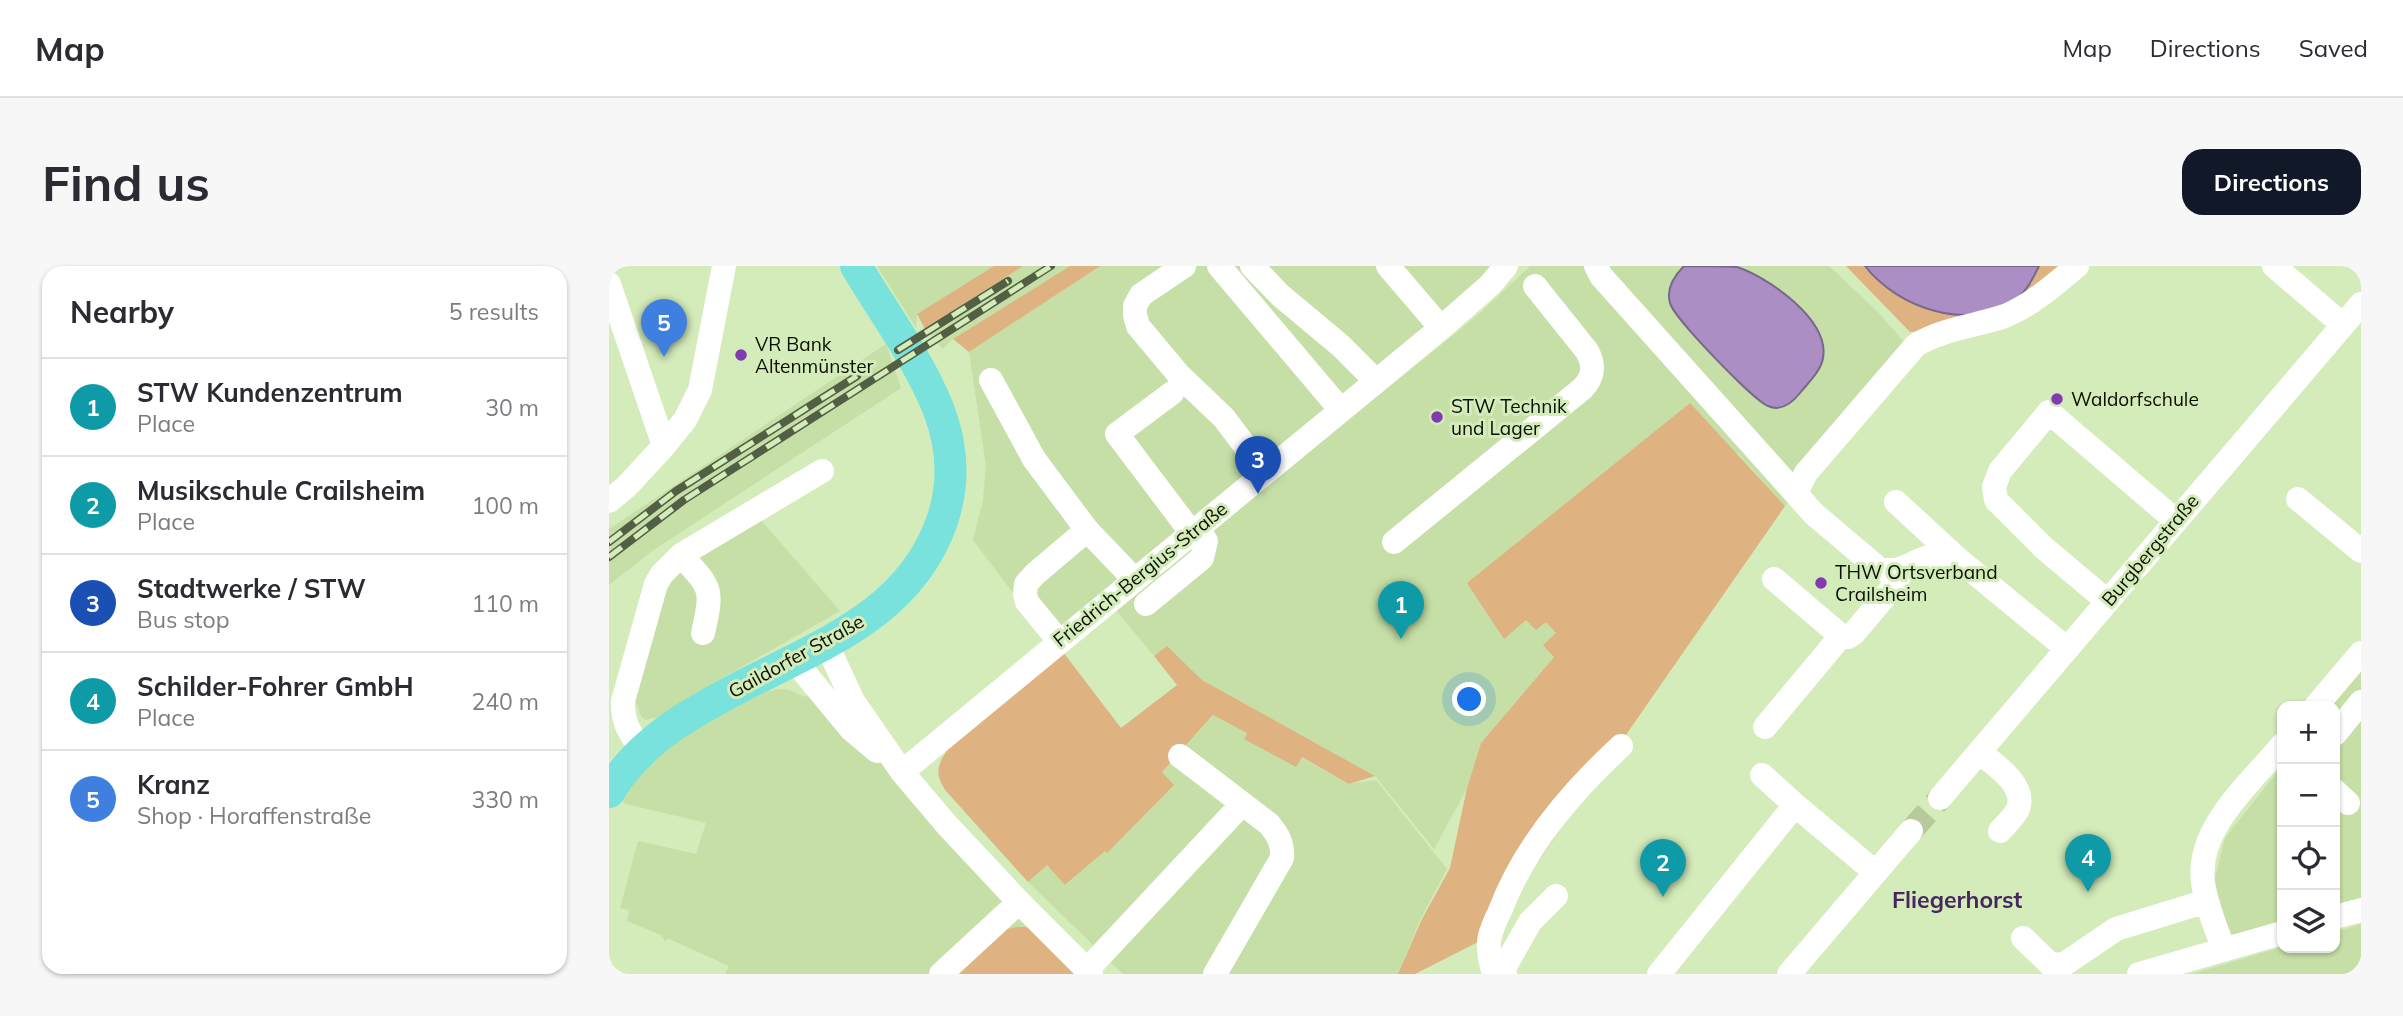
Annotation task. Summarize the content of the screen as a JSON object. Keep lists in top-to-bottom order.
{
  "streets": {
    "main road": ["Gaildorfer Straße"],
    "street": ["Burgbergstraße", "Friedrich-Bergius-Straße"]
  },
  "districts": ["Fliegerhorst"],
  "places": [
    "VR Bank Altenmünster",
    "Waldorfschule",
    "STW Technik und Lager",
    "THW Ortsverband Crailsheim"
  ],
  "page": {
    "header": "Map",
    "nav": ["Map", "Directions", "Saved"],
    "buttons": "Directions",
    "title": "Find us",
    "heading": ["Nearby", "5 results"],
    "pins": [
      "5",
      "3",
      "1",
      "4",
      "2"
    ],
    "list": [
      {
        "mark": "1",
        "name": "STW Kundenzentrum",
        "note": "Place",
        "value": "30 m"
      },
      {
        "mark": "2",
        "name": "Musikschule Crailsheim",
        "note": "Place",
        "value": "100 m"
      },
      {
        "mark": "3",
        "name": "Stadtwerke / STW",
        "note": "Bus stop",
        "value": "110 m"
      },
      {
        "mark": "4",
        "name": "Schilder-Fohrer GmbH",
        "note": "Place",
        "value": "240 m"
      },
      {
        "mark": "5",
        "name": "Kranz",
        "note": "Shop · Horaffenstraße",
        "value": "330 m"
      }
    ],
    "map_buttons": ["+", "−"]
  }
}
